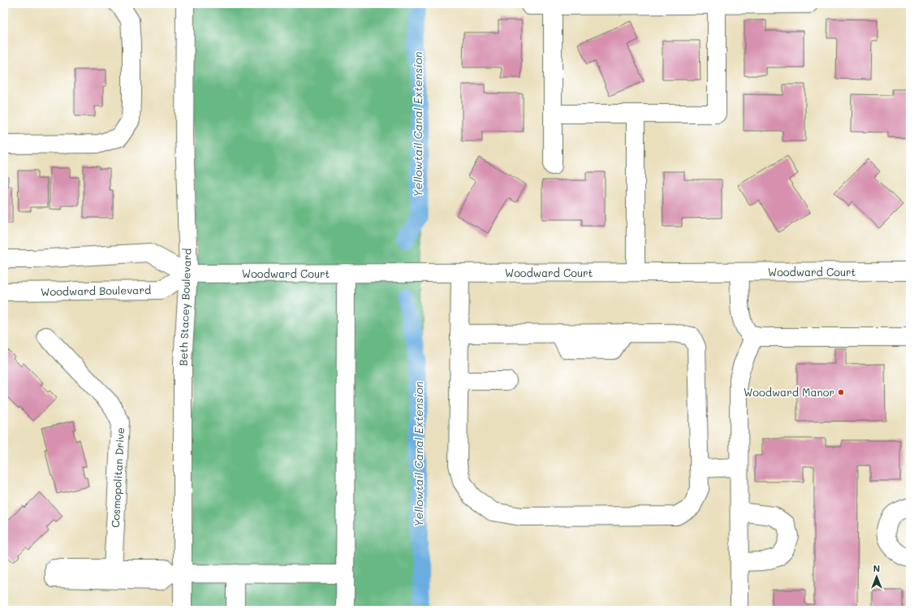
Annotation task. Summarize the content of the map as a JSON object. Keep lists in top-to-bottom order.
{
  "streets": {
    "street": [
      "Woodward Court",
      "Woodward Boulevard",
      "Beth Stacey Boulevard",
      "Cosmopolitan Drive"
    ]
  },
  "crossings": [
    ["Woodward Court", "Woodward Boulevard"],
    ["Woodward Court", "Beth Stacey Boulevard"],
    ["Woodward Boulevard", "Beth Stacey Boulevard"],
    ["Beth Stacey Boulevard", "Cosmopolitan Drive"]
  ],
  "water": ["Yellowtail Canal Extension"],
  "places": ["Woodward Manor"],
  "north": "top"
}
